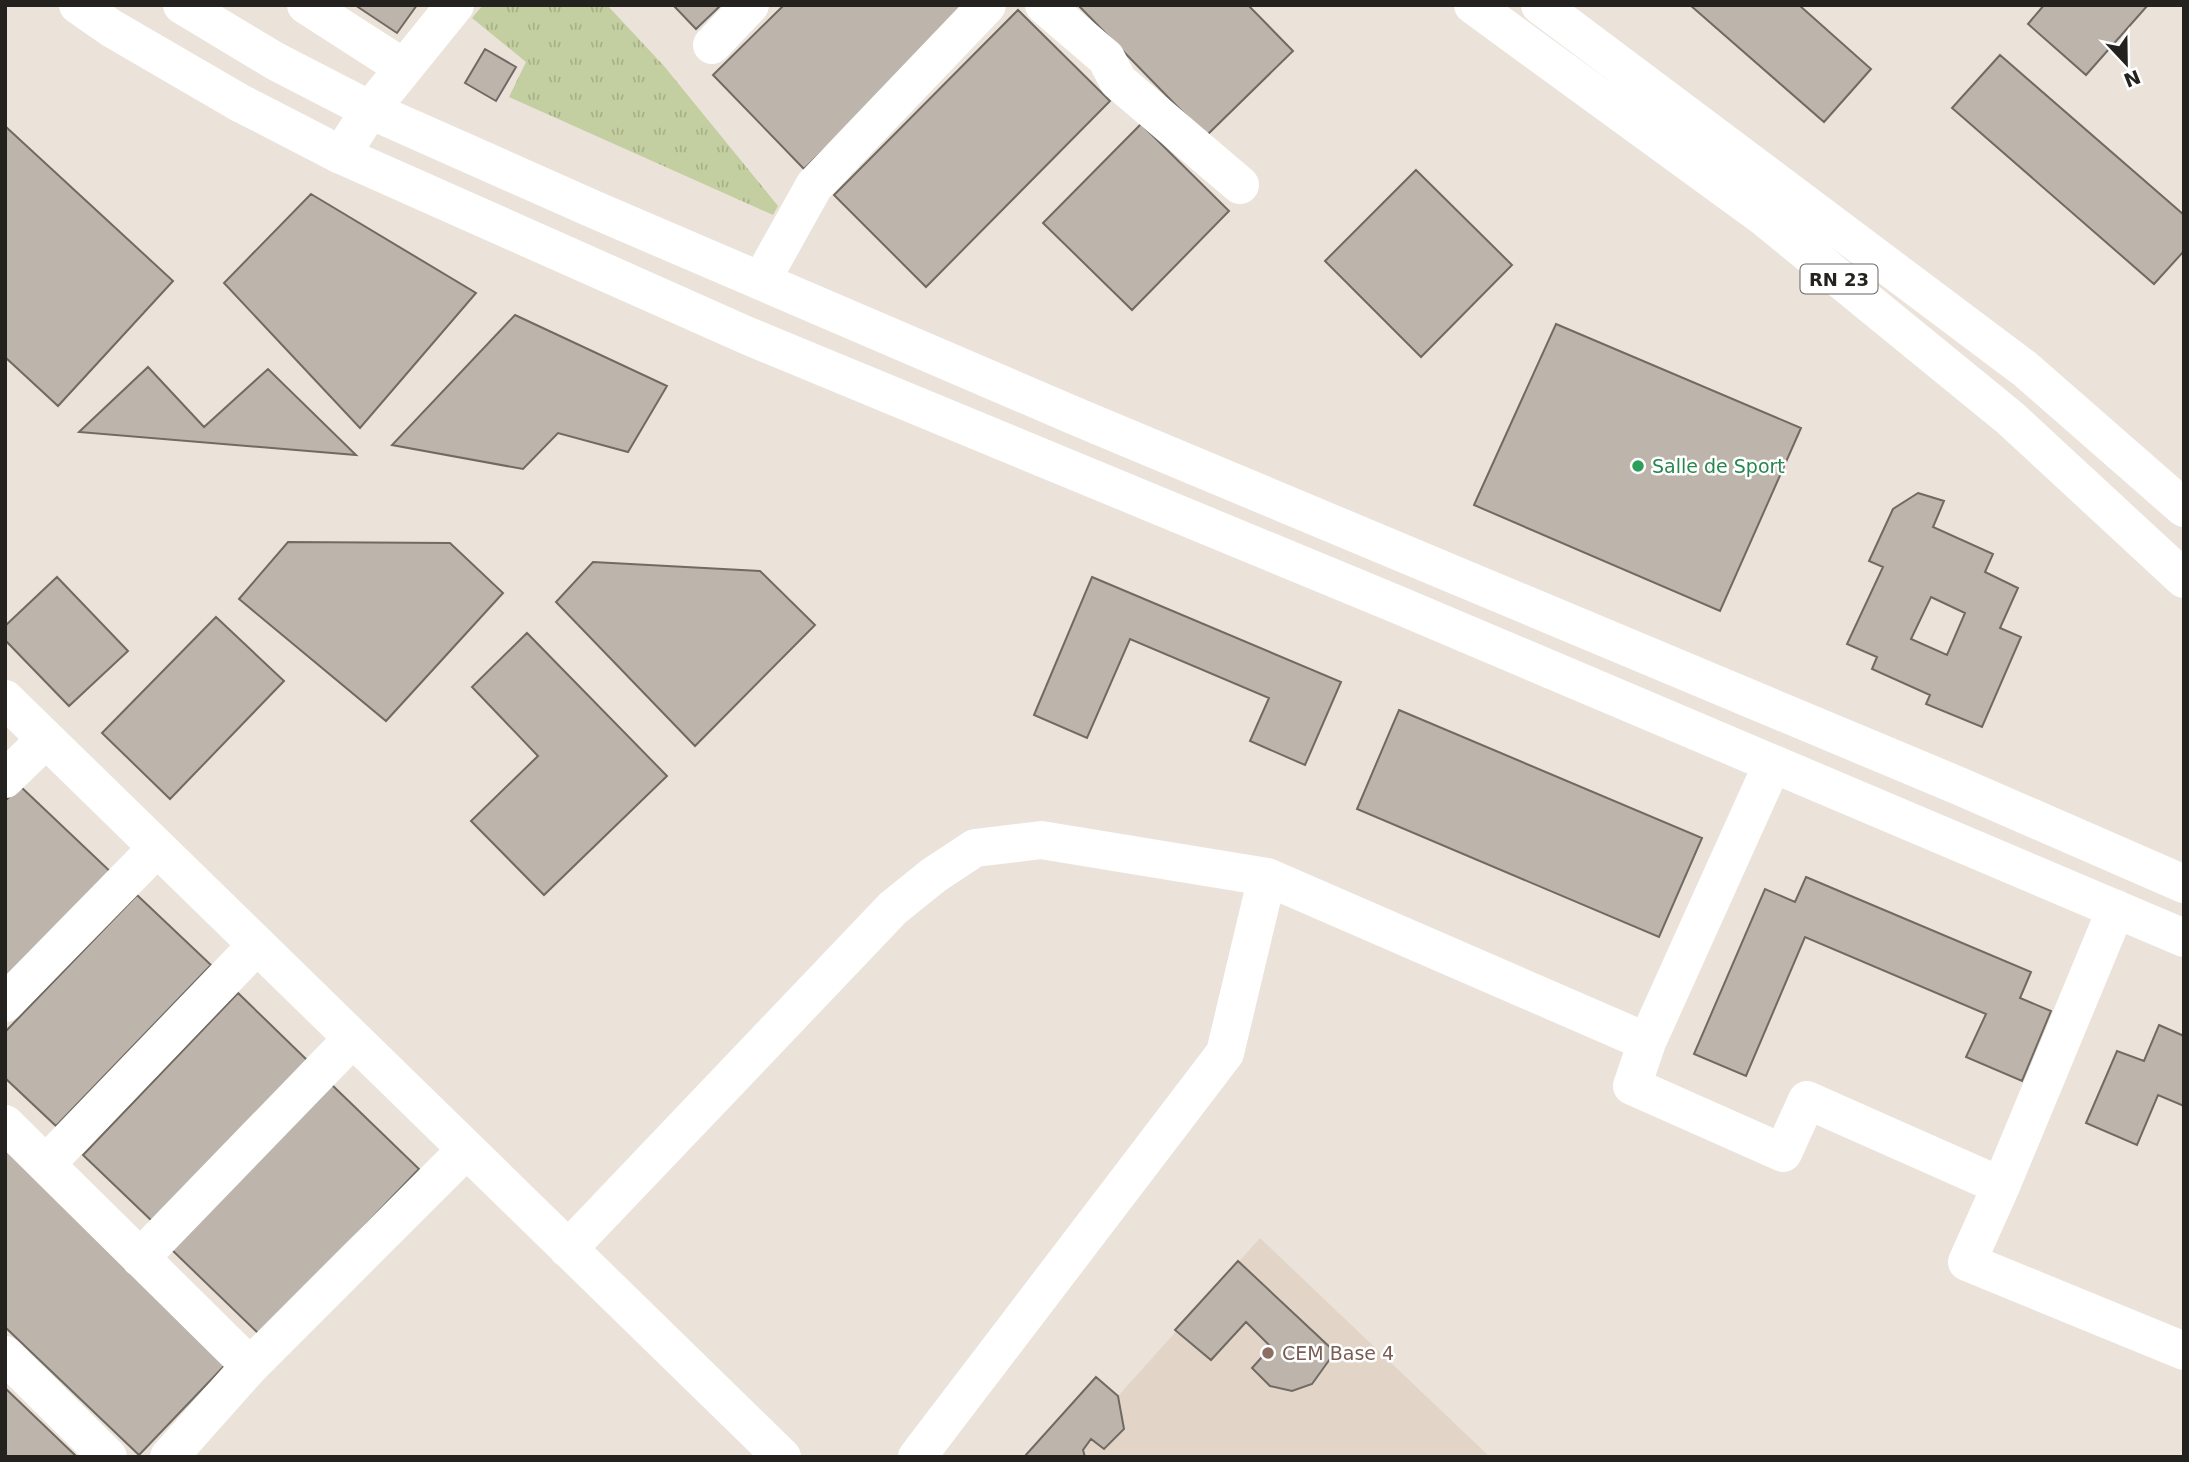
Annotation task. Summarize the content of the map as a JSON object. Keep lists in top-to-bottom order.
{
  "streets": {
    "street": ["RN 23"]
  },
  "places": ["Salle de Sport", "CEM Base 4"],
  "north": "bottom"
}
